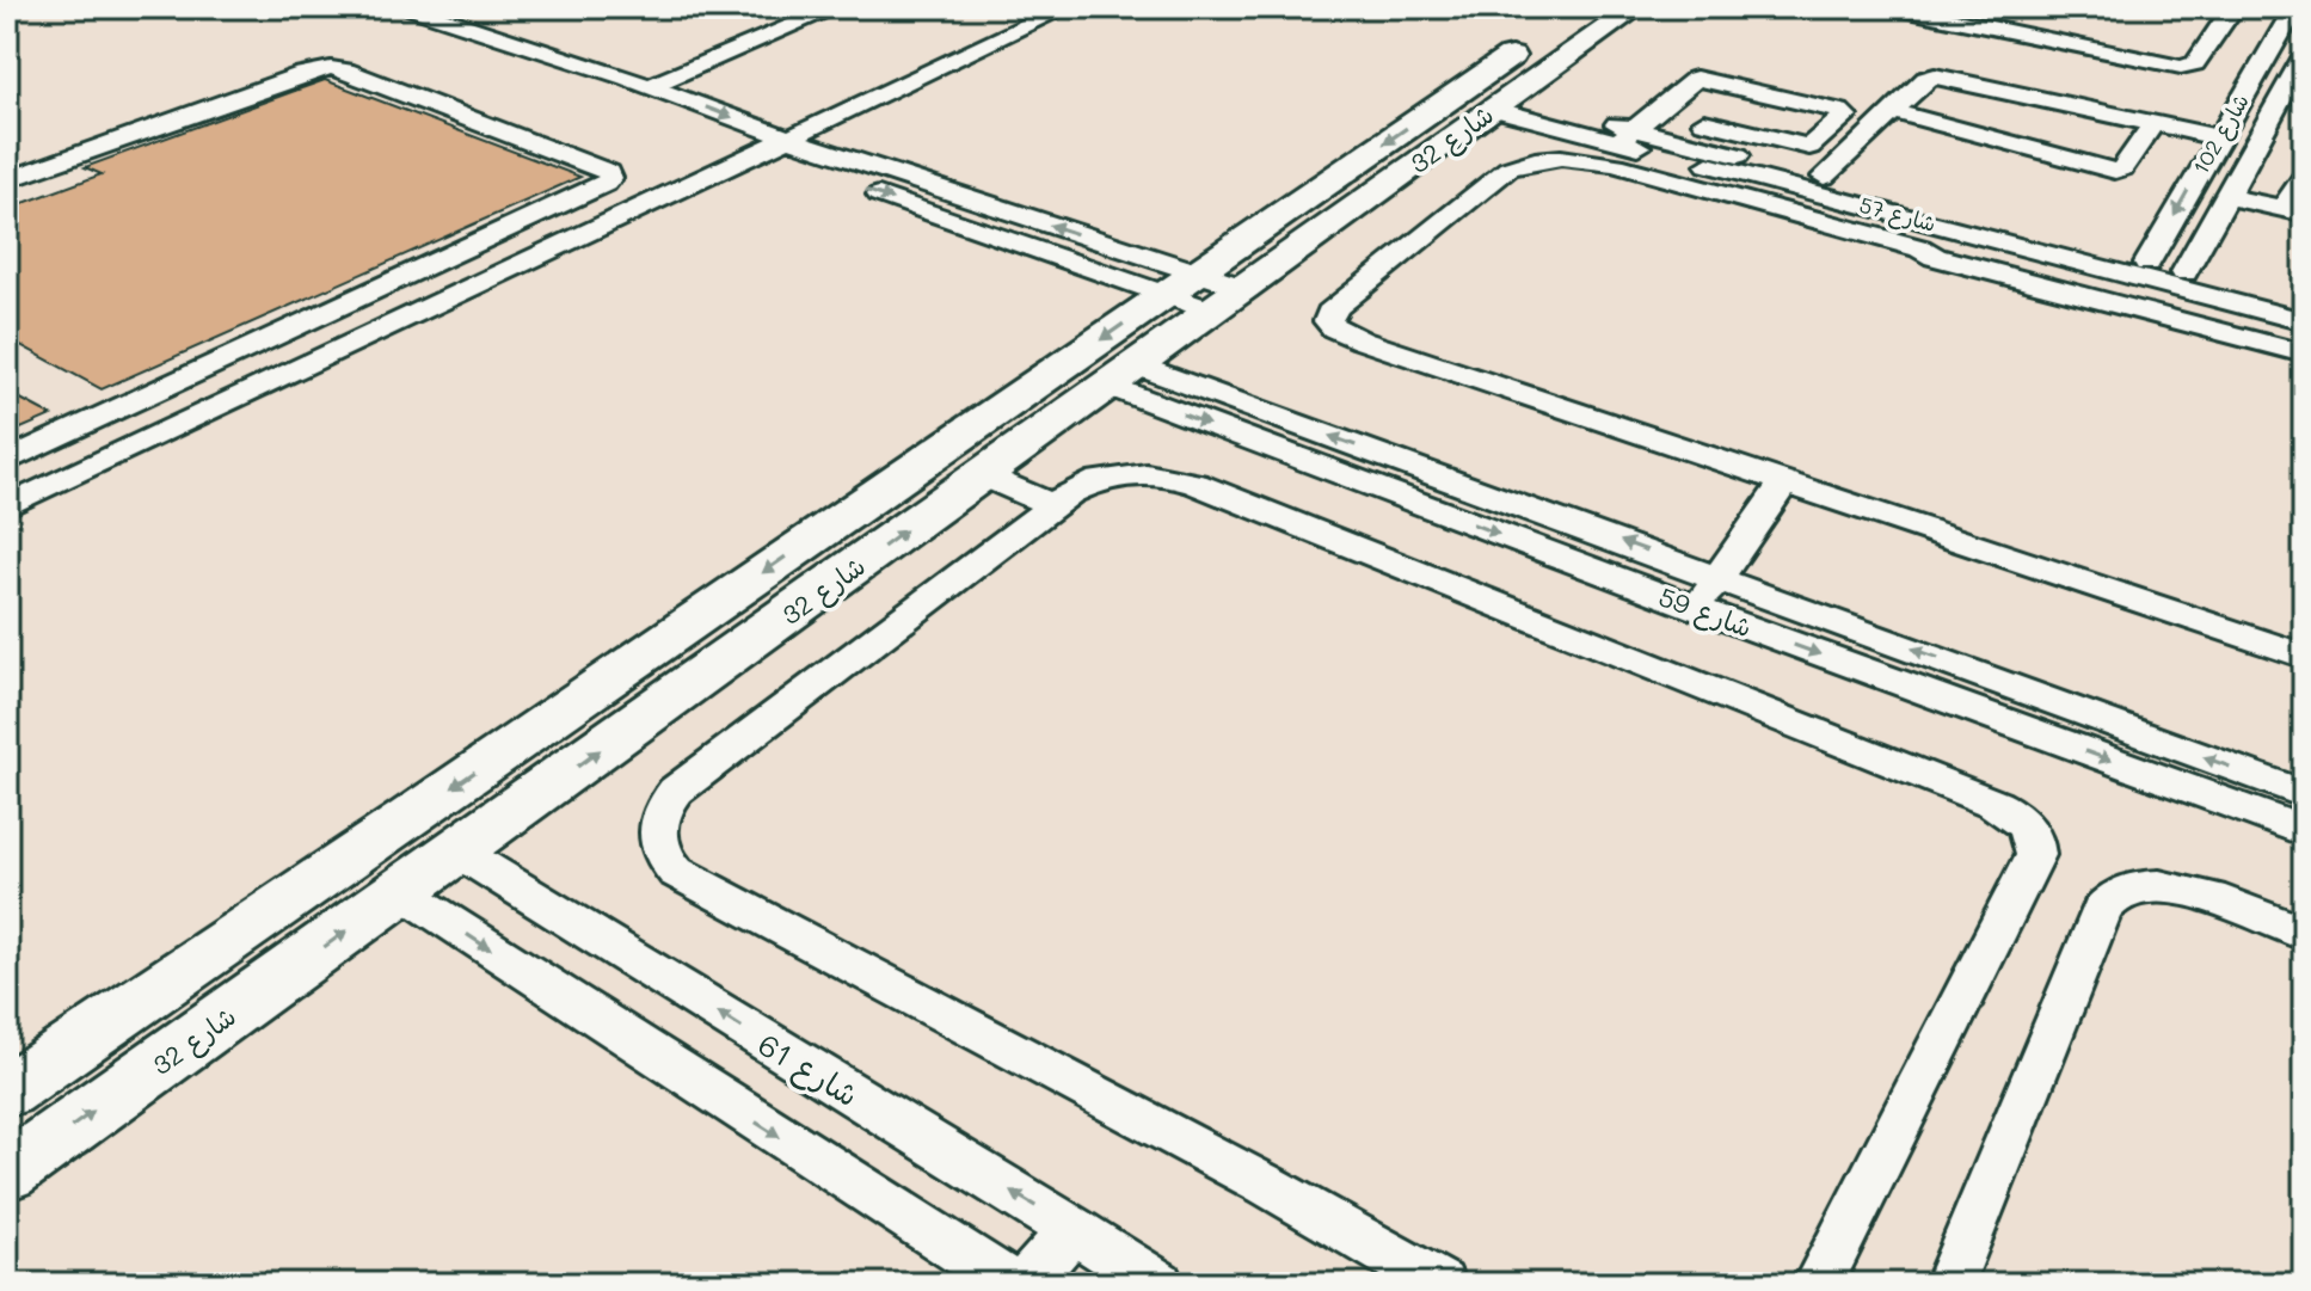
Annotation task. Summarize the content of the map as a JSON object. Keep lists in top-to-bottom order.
{
  "streets": {
    "main road": ["شارع 32"],
    "street": [
      "شارع 102",
      "شارع 57",
      "شارع 59",
      "شارع 61"
    ]
  },
  "crossings": [
    ["شارع 102", "شارع 57"],
    ["شارع 32", "شارع 57"],
    ["شارع 32", "شارع 59"],
    ["شارع 32", "شارع 61"]
  ]
}
